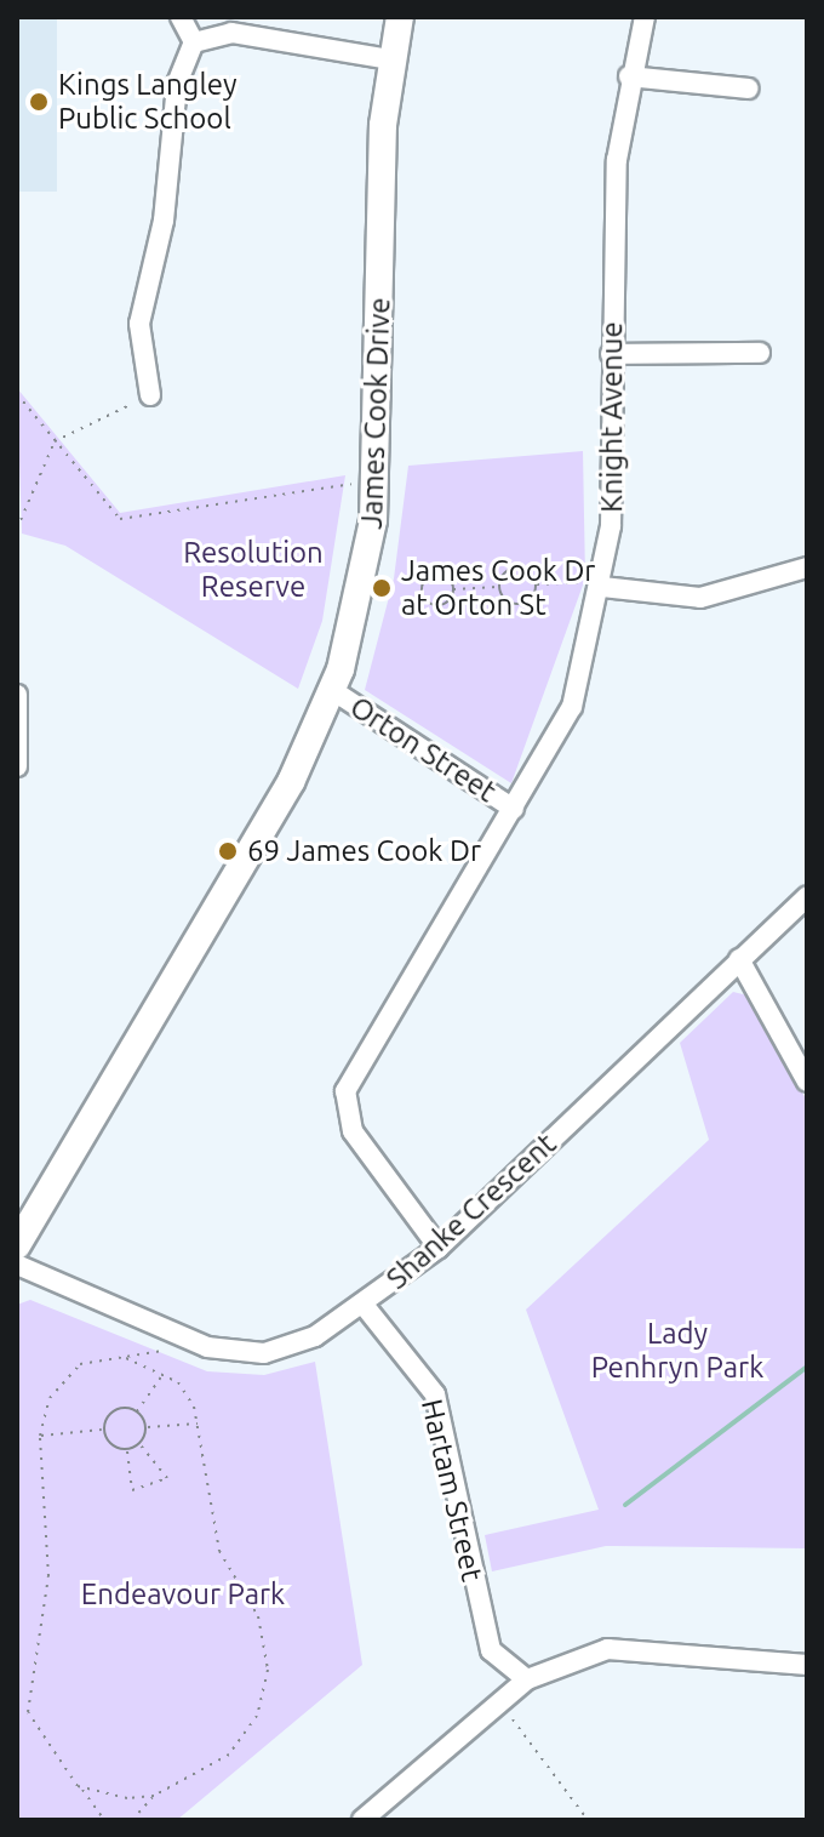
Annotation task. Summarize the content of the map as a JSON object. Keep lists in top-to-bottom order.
{
  "streets": {
    "street": [
      "James Cook Drive",
      "Knight Avenue",
      "Orton Street",
      "Shanke Crescent",
      "Hartam Street"
    ]
  },
  "crossings": [
    ["James Cook Drive", "Orton Street"],
    ["Knight Avenue", "Orton Street"],
    ["Knight Avenue", "Shanke Crescent"],
    ["Shanke Crescent", "Hartam Street"]
  ],
  "parks": ["Resolution Reserve", "Lady Penhryn Park", "Endeavour Park"],
  "places": ["Kings Langley Public School", "James Cook Dr at Orton St", "69 James Cook Dr"]
}
